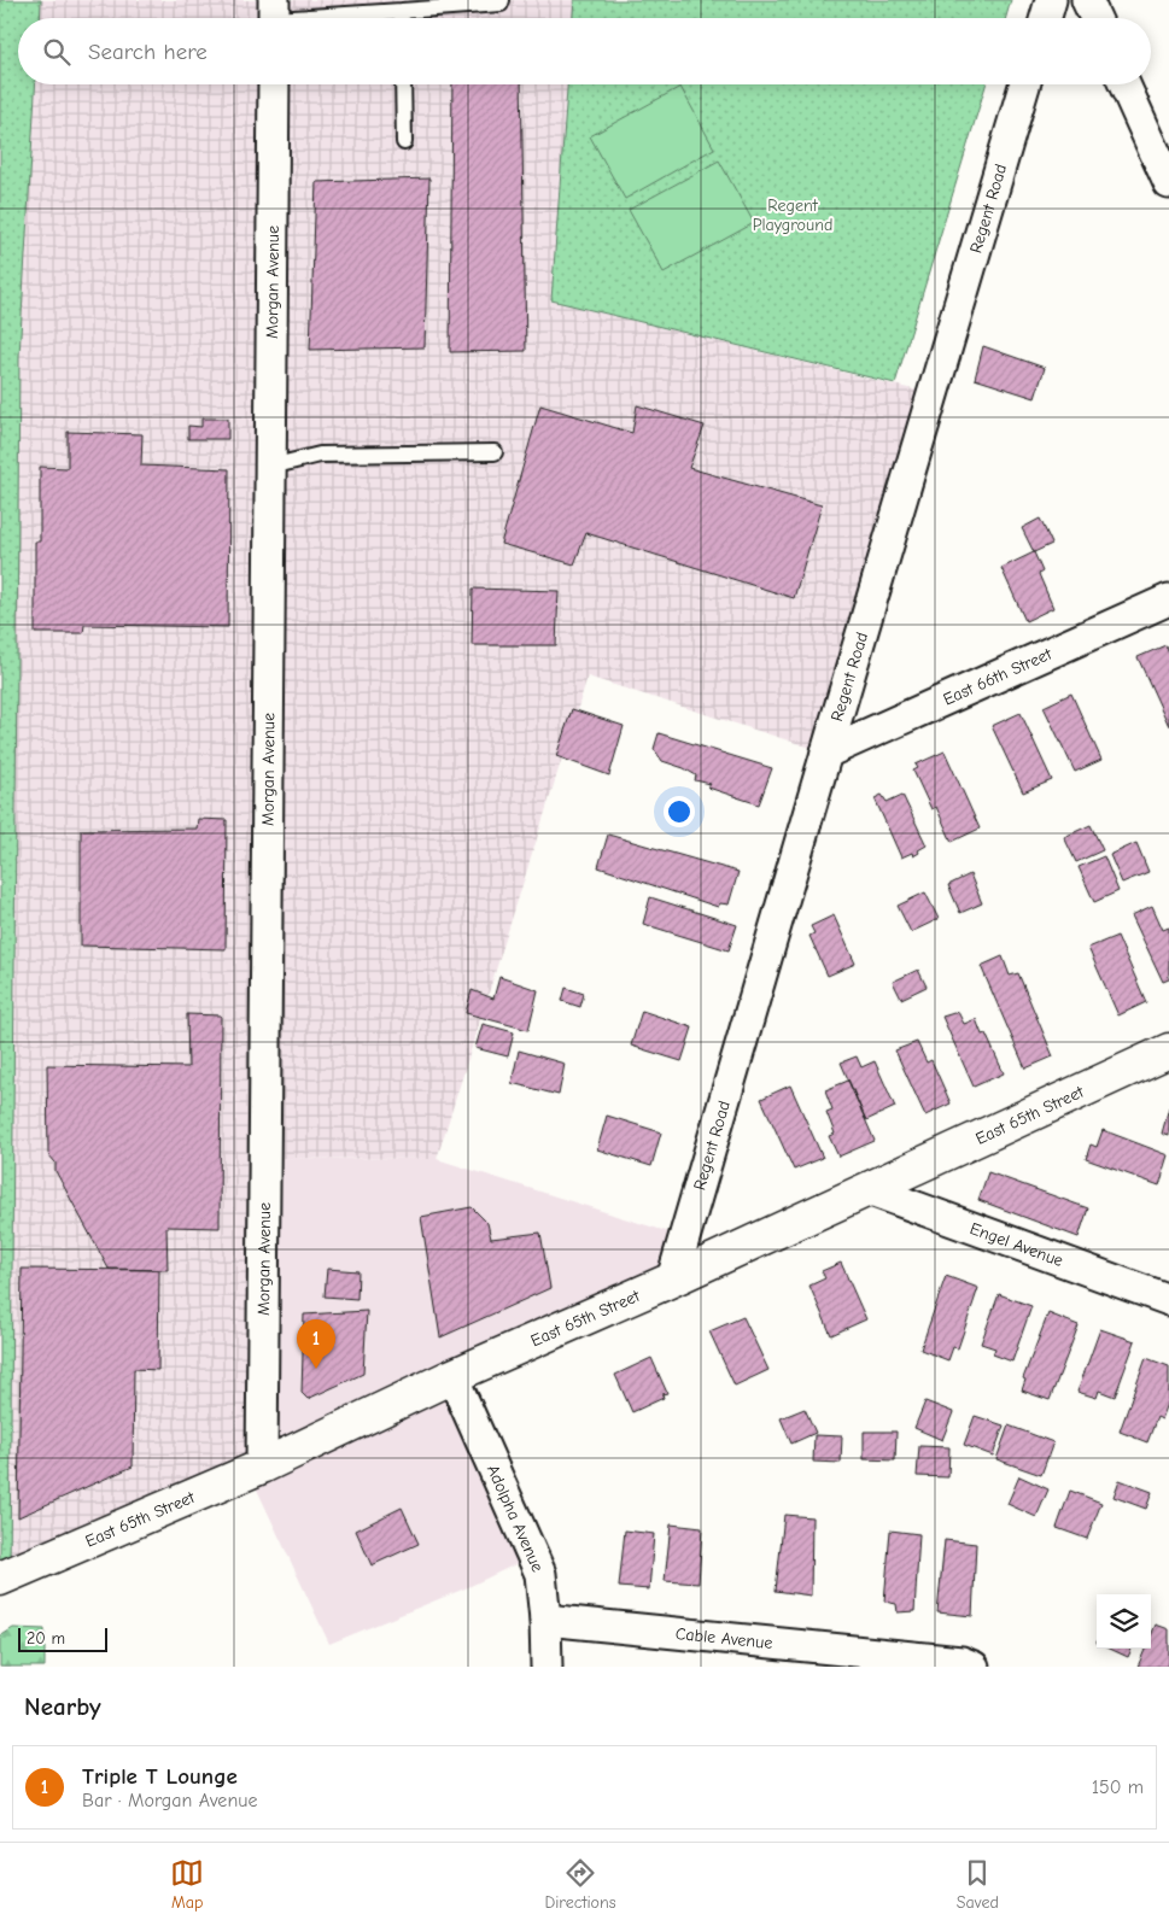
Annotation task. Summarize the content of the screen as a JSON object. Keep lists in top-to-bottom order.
{
  "streets": {
    "street": [
      "Regent Road",
      "Morgan Avenue",
      "East 66th Street",
      "East 65th Street",
      "Engel Avenue",
      "Adolpha Avenue",
      "Cable Avenue"
    ]
  },
  "crossings": [
    ["Regent Road", "East 66th Street"],
    ["Regent Road", "East 65th Street"],
    ["Morgan Avenue", "East 65th Street"],
    ["East 65th Street", "Engel Avenue"],
    ["East 65th Street", "Adolpha Avenue"],
    ["Adolpha Avenue", "Cable Avenue"]
  ],
  "parks": ["Regent Playground"],
  "scale_bar": "20 m",
  "page": {
    "search": "Search here",
    "pins": "1",
    "scale": "20 m",
    "heading": "Nearby",
    "list": [
      {
        "mark": "1",
        "name": "Triple T Lounge",
        "note": "Bar · Morgan Avenue",
        "value": "150 m"
      }
    ],
    "nav": ["Map", "Directions", "Saved"]
  }
}
